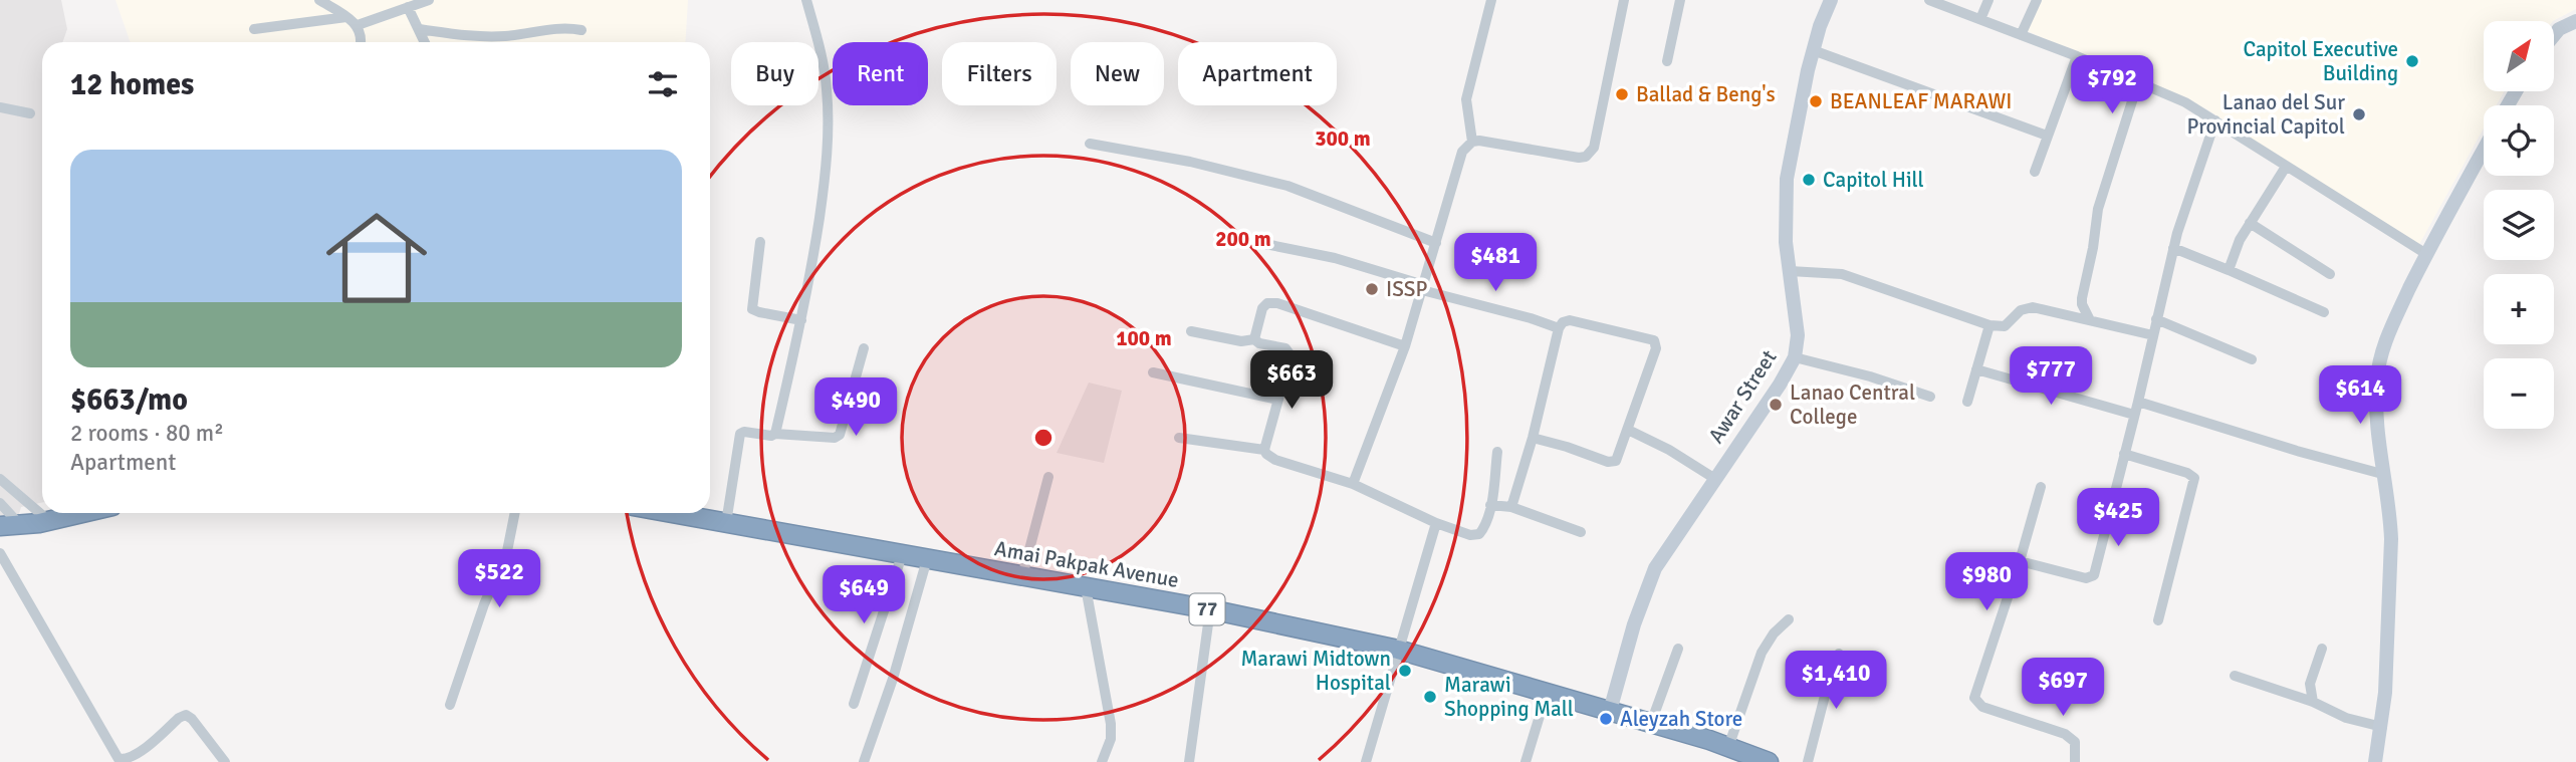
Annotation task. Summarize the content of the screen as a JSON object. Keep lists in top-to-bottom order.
{
  "streets": {
    "highway": ["Amai Pakpak Avenue", "77"],
    "street": ["Awar Street"]
  },
  "crossings": [
    ["Awar Street", "Amai Pakpak Avenue"]
  ],
  "places": [
    "Capitol Executive Building",
    "Ballad & Beng's",
    "BEANLEAF MARAWI",
    "Lanao del Sur Provincial Capitol",
    "Capitol Hill",
    "ISSP",
    "Lanao Central College",
    "Marawi Midtown Hospital",
    "Marawi Shopping Mall",
    "Aleyzah Store"
  ],
  "north": "top right",
  "page": {
    "map_buttons": ["+", "−"],
    "chip": [
      "Buy",
      "Rent",
      "Filters",
      "New",
      "Apartment"
    ],
    "heading": "12 homes",
    "price": [
      "$792",
      "$481",
      "$777",
      "$663",
      "$614",
      "$490",
      "$425",
      "$522",
      "$980",
      "$649",
      "$1,410",
      "$697"
    ],
    "list": [
      {
        "name": "$663/mo",
        "note": "2 rooms · 80 m² · Apartment"
      }
    ]
  },
  "rings": ["300 m", "200 m", "100 m"]
}
